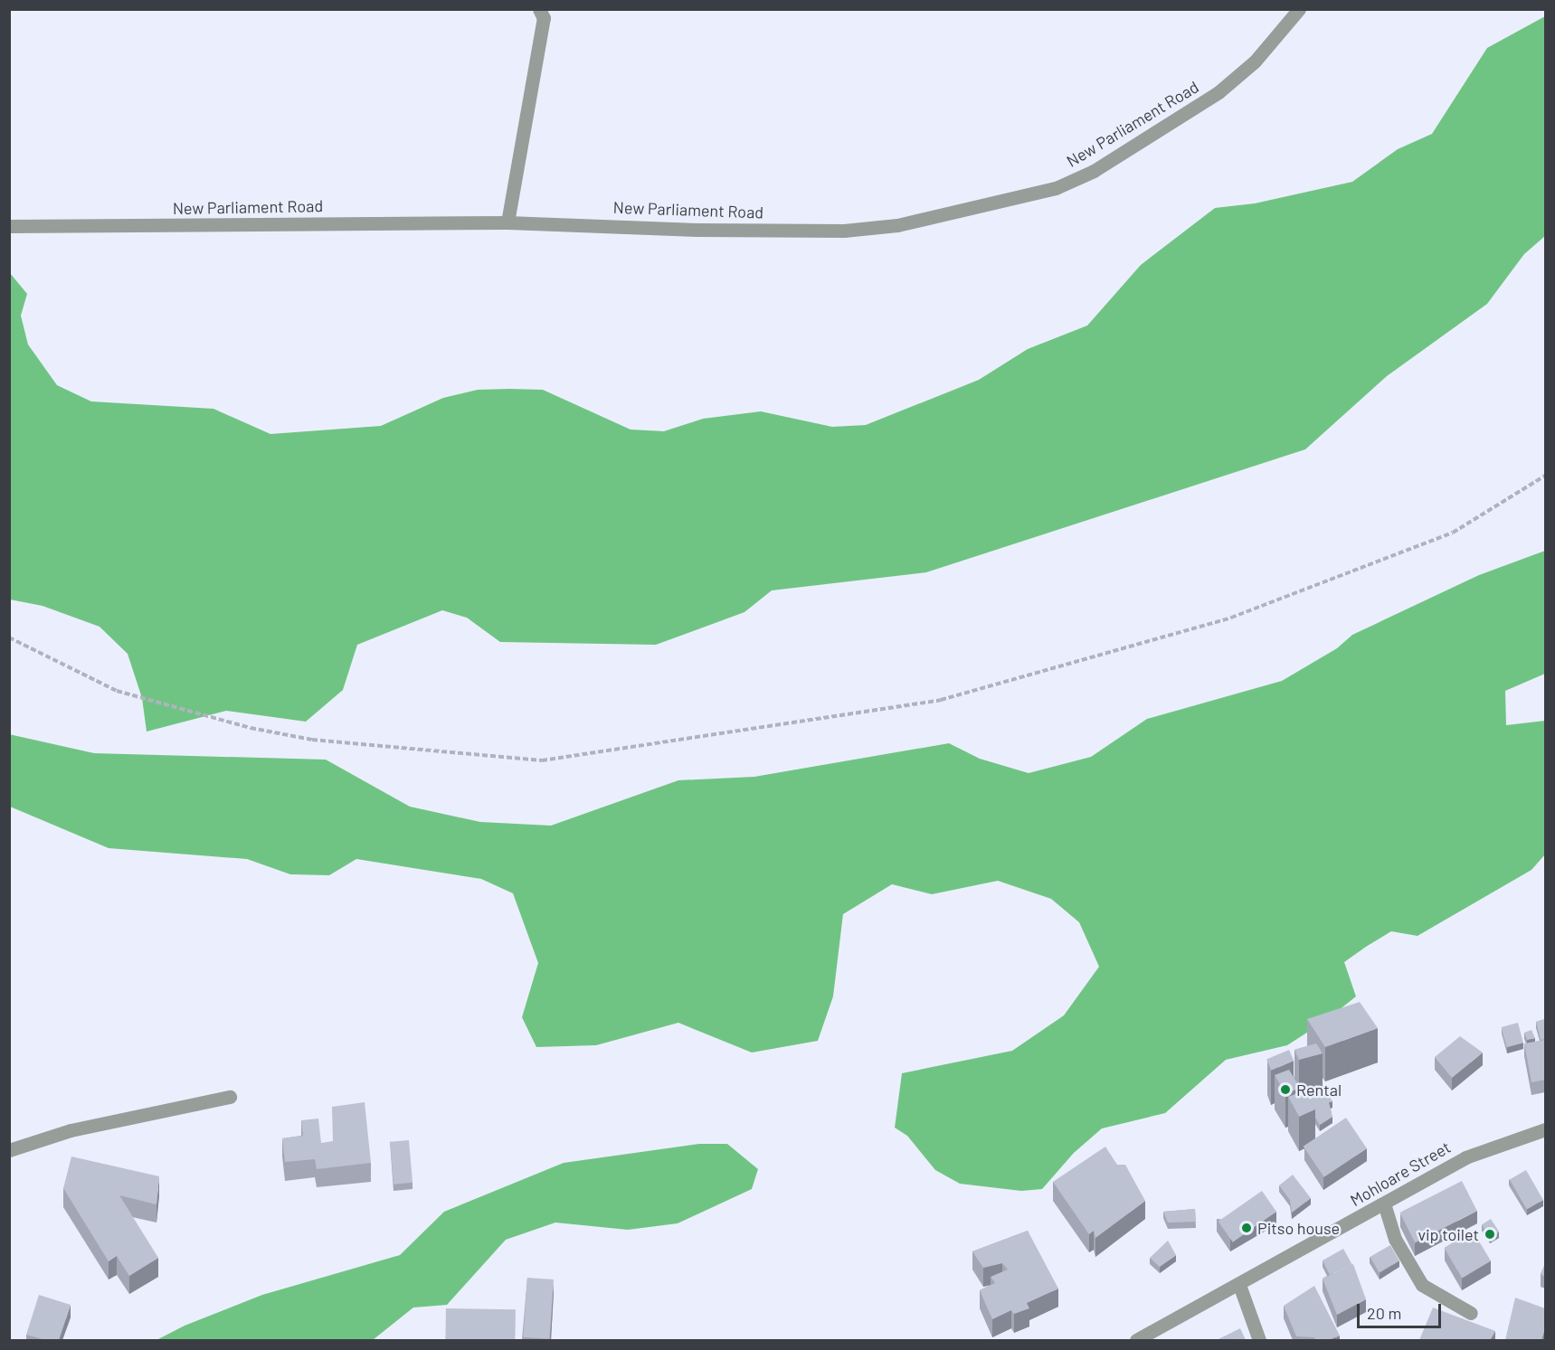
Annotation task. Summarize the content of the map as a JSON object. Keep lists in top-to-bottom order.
{
  "streets": {
    "street": ["New Parliament Road", "Mohloare Street"]
  },
  "places": ["Rental", "Pitso house", "vip toilet"],
  "scale_bar": "20 m"
}
